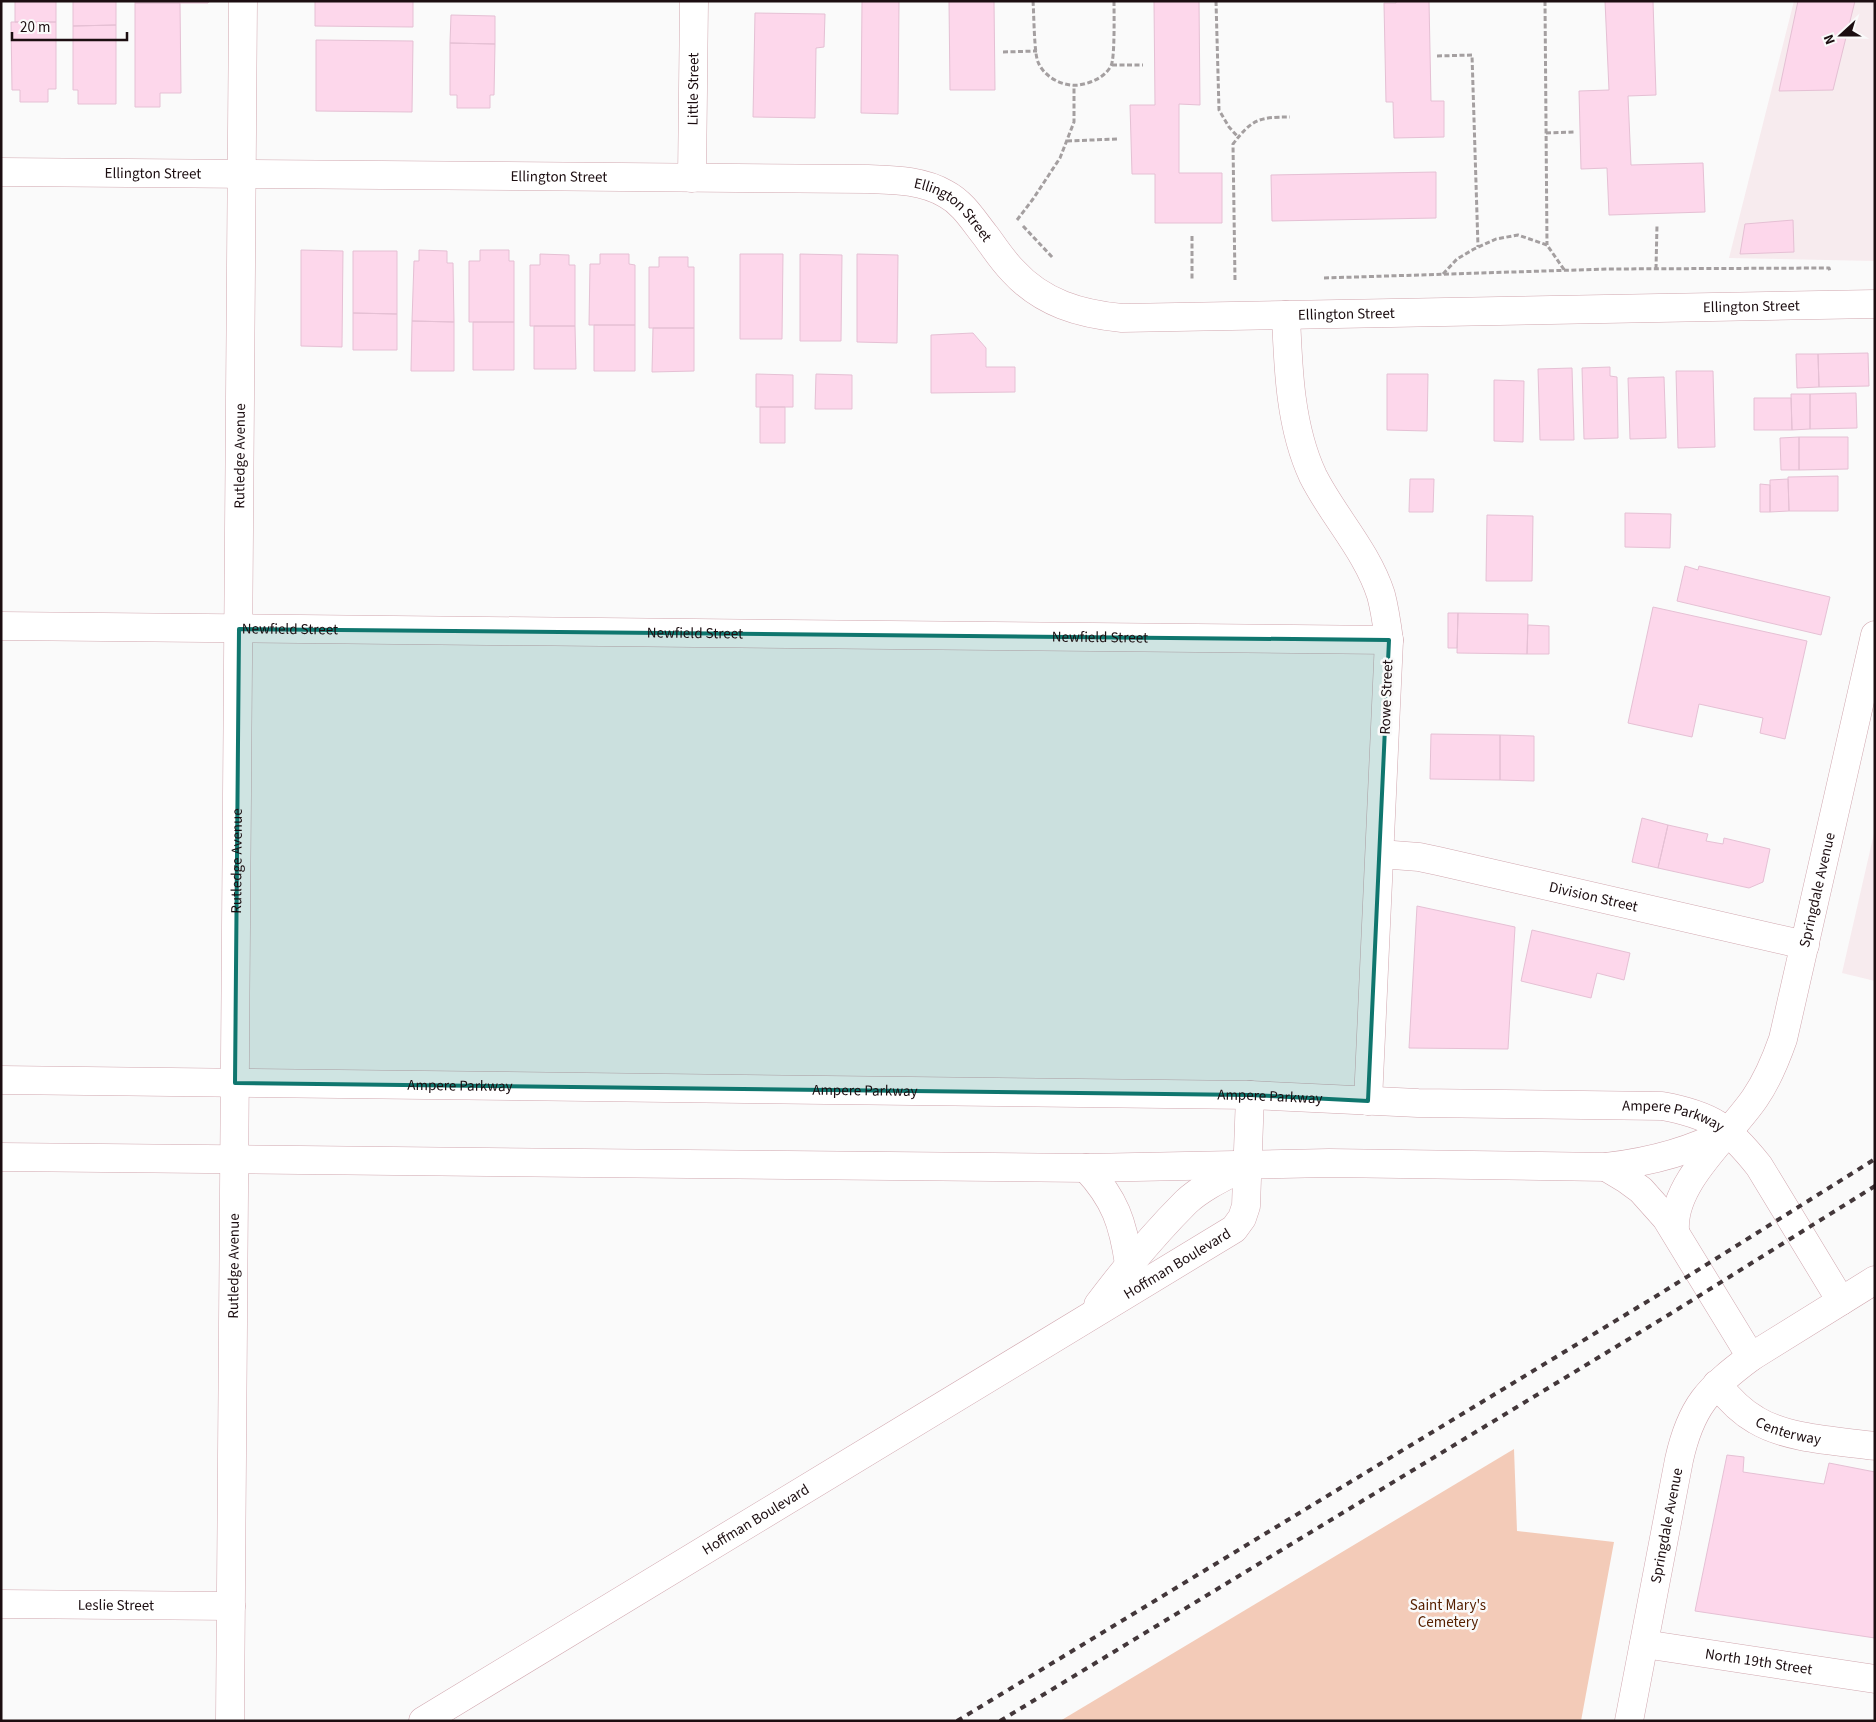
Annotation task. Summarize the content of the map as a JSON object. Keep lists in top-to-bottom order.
{
  "streets": {
    "street": [
      "Little Street",
      "Ellington Street",
      "Rutledge Avenue",
      "Newfield Street",
      "Rowe Street",
      "Springdale Avenue",
      "Division Street",
      "Ampere Parkway",
      "Hoffman Boulevard",
      "Centerway",
      "Leslie Street",
      "North 19th Street"
    ]
  },
  "crossings": [
    ["Little Street", "Ellington Street"],
    ["Ellington Street", "Rutledge Avenue"],
    ["Ellington Street", "Rowe Street"],
    ["Rutledge Avenue", "Newfield Street"],
    ["Rutledge Avenue", "Ampere Parkway"],
    ["Rutledge Avenue", "Leslie Street"],
    ["Newfield Street", "Rowe Street"],
    ["Rowe Street", "Division Street"],
    ["Rowe Street", "Ampere Parkway"],
    ["Springdale Avenue", "Division Street"],
    ["Springdale Avenue", "Ampere Parkway"],
    ["Springdale Avenue", "Centerway"],
    ["Springdale Avenue", "North 19th Street"],
    ["Ampere Parkway", "Hoffman Boulevard"]
  ],
  "parks": ["Saint Mary's Cemetery"],
  "scale_bar": "20 m",
  "north": "left"
}
